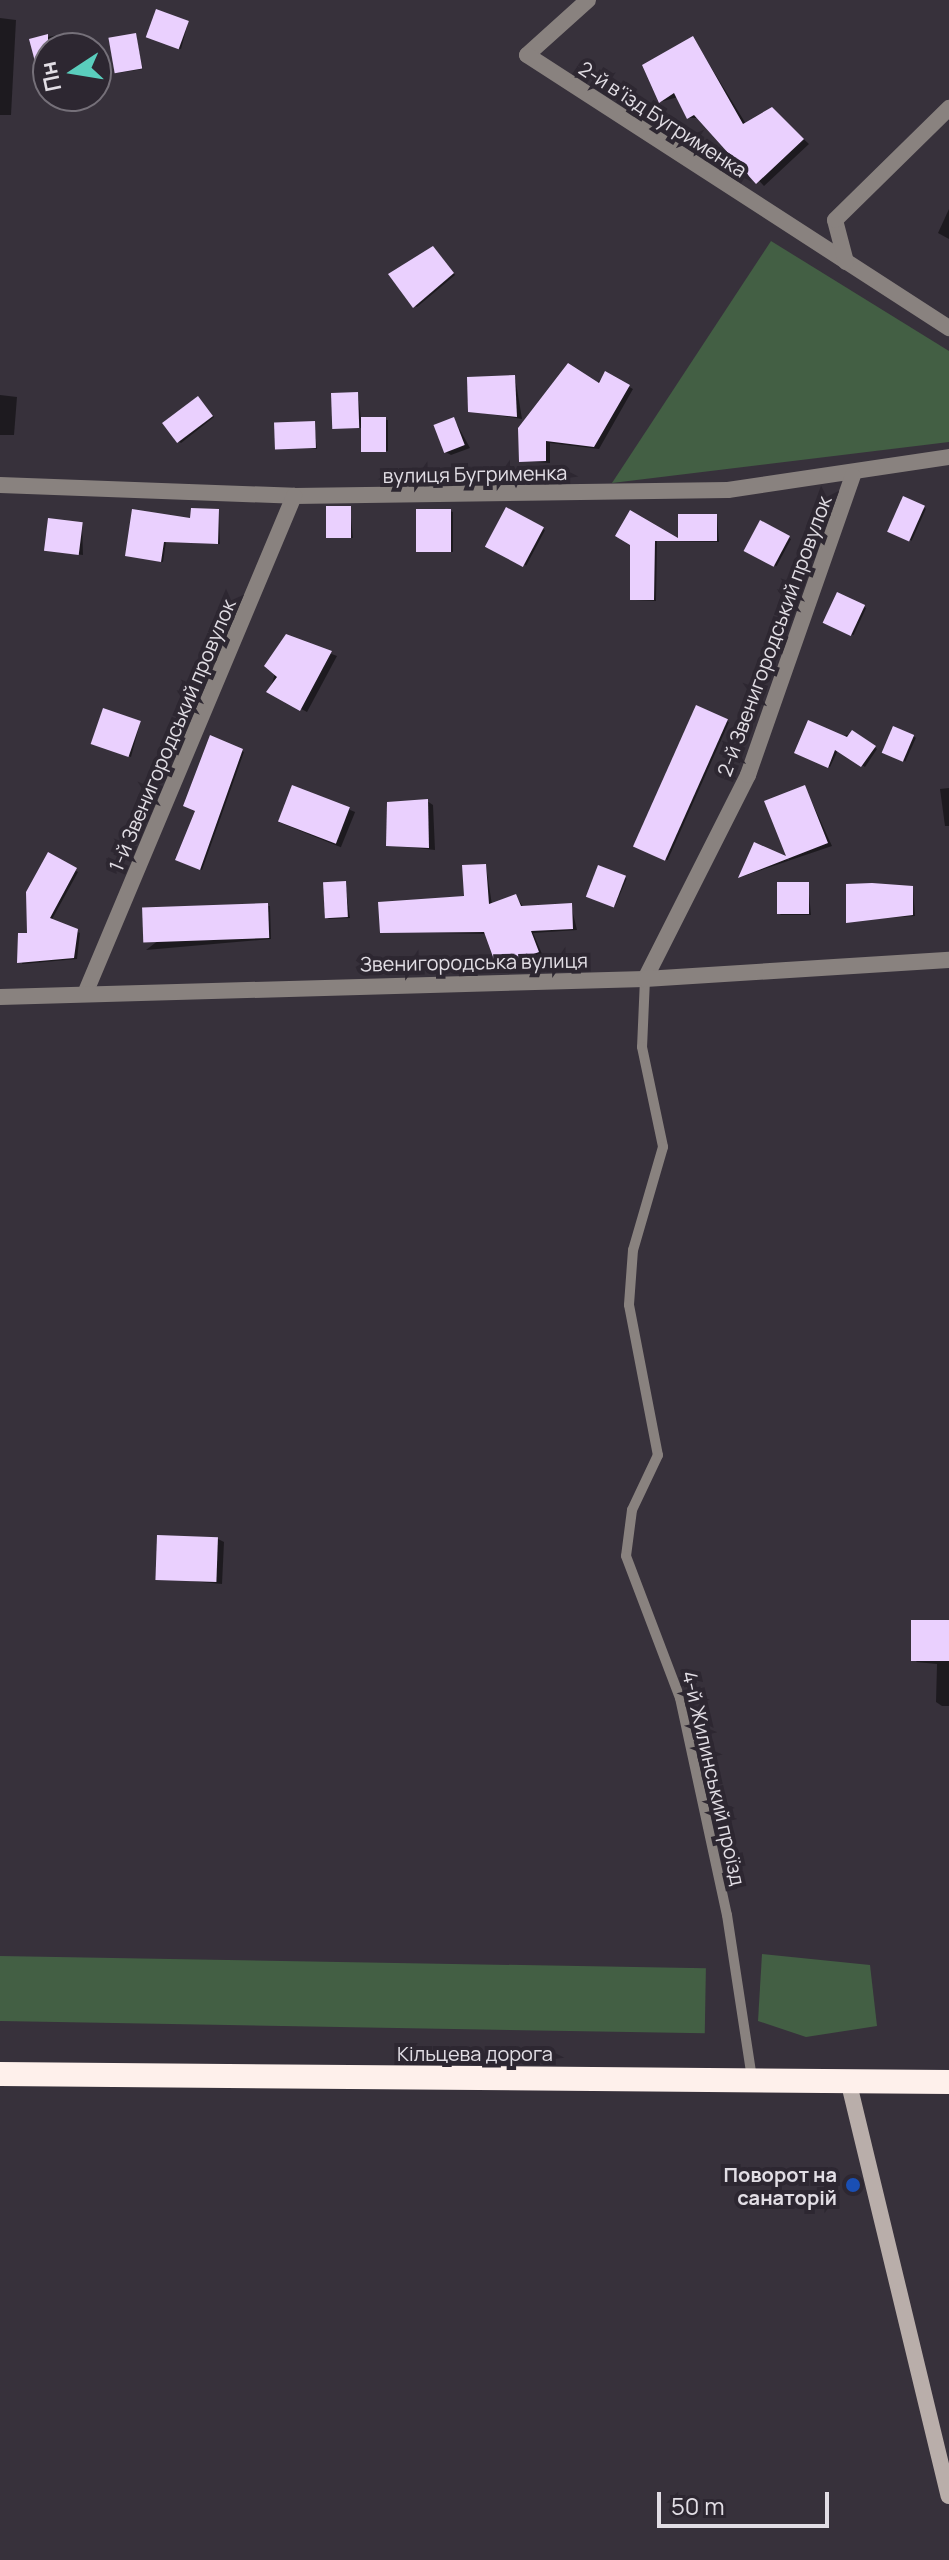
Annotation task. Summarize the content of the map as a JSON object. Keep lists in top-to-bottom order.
{
  "streets": {
    "highway": ["Кільцева дорога"],
    "street": [
      "2-й в'їзд Бугрименка",
      "вулиця Бугрименка",
      "2-й Звенигородський провулок",
      "1-й Звенигородський провулок",
      "Звенигородська вулиця"
    ],
    "lane": ["4-й Жилинський проїзд"]
  },
  "crossings": [
    ["вулиця Бугрименка", "2-й Звенигородський провулок"],
    ["вулиця Бугрименка", "1-й Звенигородський провулок"],
    ["2-й Звенигородський провулок", "Звенигородська вулиця"],
    ["2-й Звенигородський провулок", "4-й Жилинський проїзд"],
    ["1-й Звенигородський провулок", "Звенигородська вулиця"],
    ["Звенигородська вулиця", "4-й Жилинський проїзд"],
    ["4-й Жилинський проїзд", "Кільцева дорога"]
  ],
  "places": ["Поворот на санаторій"],
  "scale_bar": "50 m",
  "north": "left"
}
